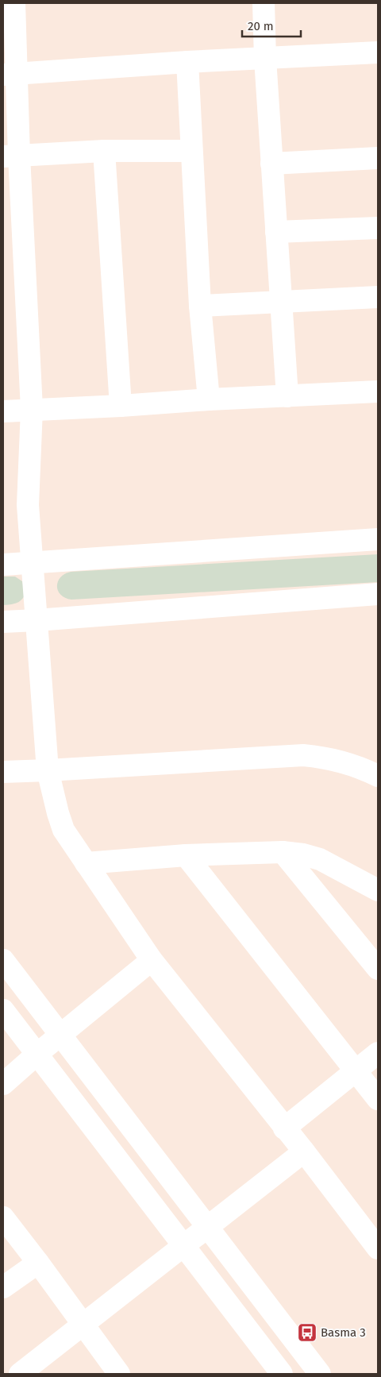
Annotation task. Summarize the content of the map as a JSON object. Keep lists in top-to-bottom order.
{
  "places": {
    "bus stop": ["Basma 3"]
  },
  "scale_bar": "20 m"
}
